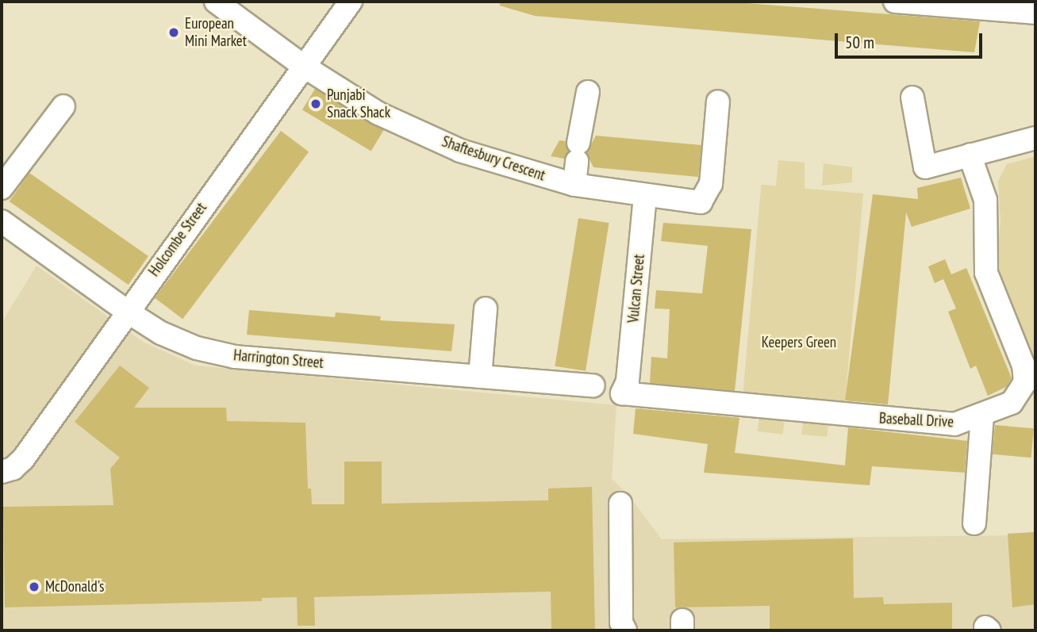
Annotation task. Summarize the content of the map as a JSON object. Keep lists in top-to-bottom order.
{
  "streets": {
    "street": [
      "Shaftesbury Crescent",
      "Holcombe Street",
      "Vulcan Street",
      "Harrington Street",
      "Baseball Drive"
    ]
  },
  "crossings": [
    ["Shaftesbury Crescent", "Holcombe Street"],
    ["Shaftesbury Crescent", "Vulcan Street"],
    ["Holcombe Street", "Harrington Street"],
    ["Vulcan Street", "Baseball Drive"]
  ],
  "parks": ["Keepers Green"],
  "places": ["European Mini Market", "Punjabi Snack Shack", "McDonald's"],
  "scale_bar": "50 m"
}
